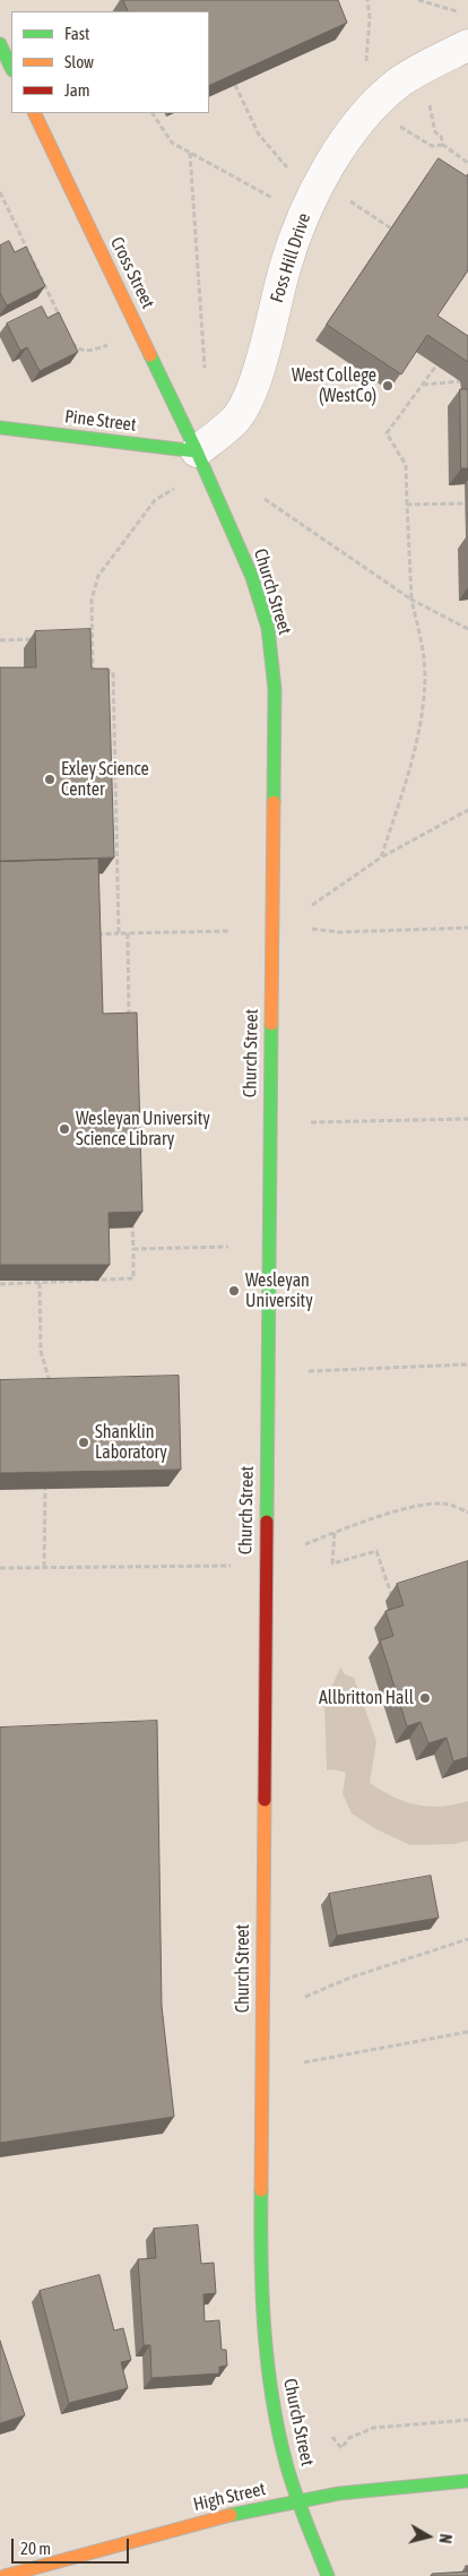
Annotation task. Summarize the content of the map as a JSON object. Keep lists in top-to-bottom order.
{
  "streets": {
    "street": [
      "Foss Hill Drive",
      "Cross Street",
      "Pine Street",
      "Church Street",
      "High Street"
    ]
  },
  "crossings": [
    ["Foss Hill Drive", "Cross Street"],
    ["Foss Hill Drive", "Pine Street"],
    ["Foss Hill Drive", "Church Street"],
    ["Cross Street", "Pine Street"],
    ["Cross Street", "Church Street"],
    ["Pine Street", "Church Street"],
    ["Church Street", "High Street"]
  ],
  "places": [
    "West College (WestCo)",
    "Exley Science Center",
    "Wesleyan University Science Library",
    "Wesleyan University",
    "Shanklin Laboratory",
    "Allbritton Hall"
  ],
  "legend": ["Fast", "Slow", "Jam"],
  "scale_bar": "20 m",
  "north": "right"
}
